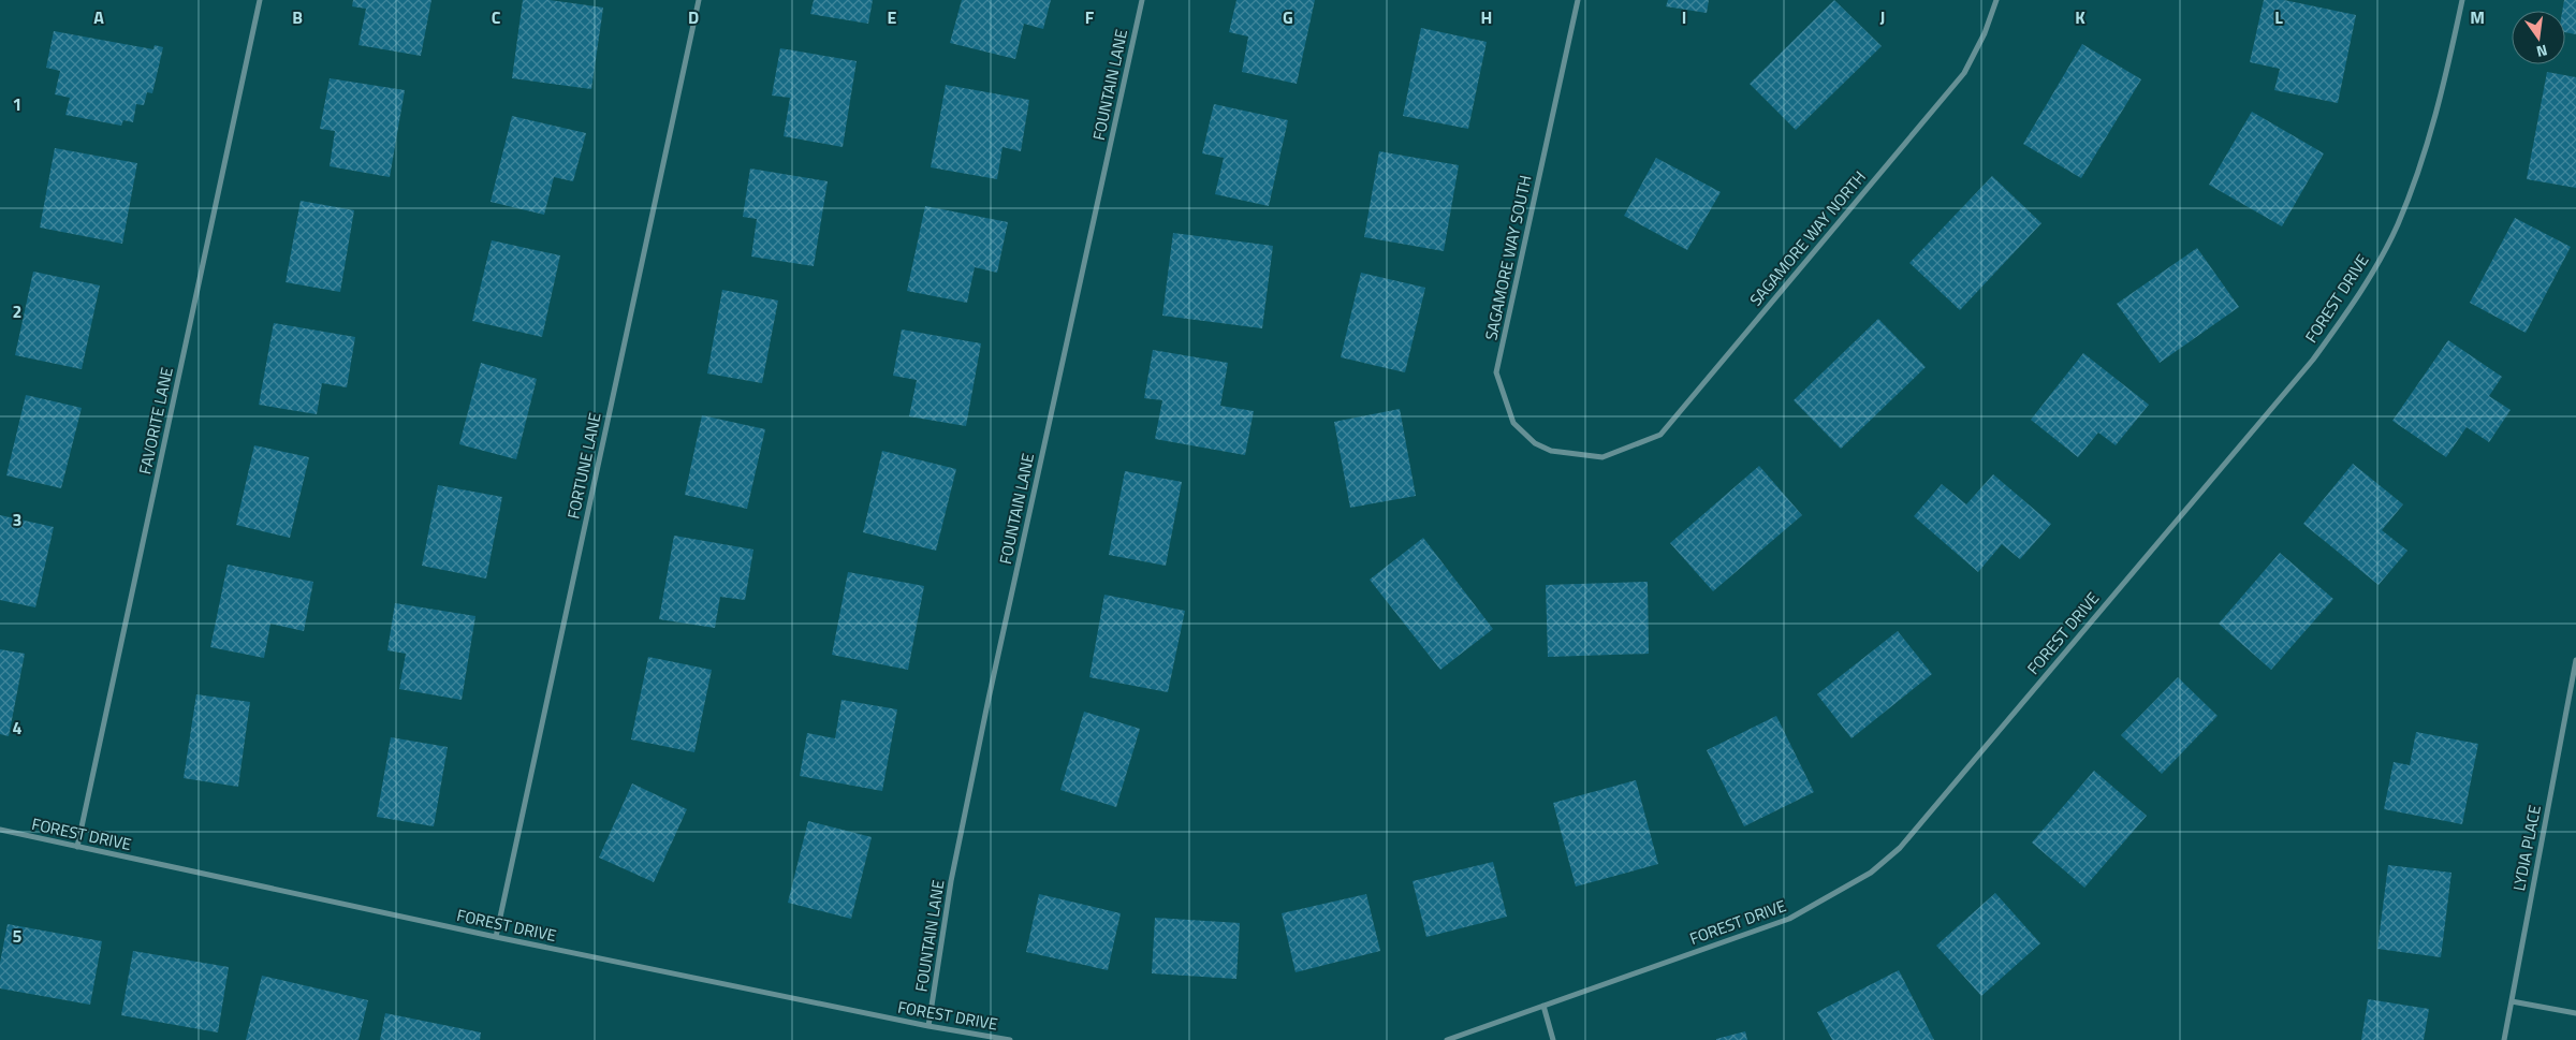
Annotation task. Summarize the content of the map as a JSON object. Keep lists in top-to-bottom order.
{
  "streets": {
    "street": [
      "FOUNTAIN LANE",
      "SAGAMORE WAY NORTH",
      "SAGAMORE WAY SOUTH",
      "FOREST DRIVE",
      "FAVORITE LANE",
      "FORTUNE LANE",
      "LYDIA PLACE"
    ]
  },
  "crossings": [
    ["FOUNTAIN LANE", "FOREST DRIVE"],
    ["SAGAMORE WAY NORTH", "SAGAMORE WAY SOUTH"],
    ["FOREST DRIVE", "FAVORITE LANE"],
    ["FOREST DRIVE", "FORTUNE LANE"]
  ],
  "north": "bottom",
  "grid": {
    "columns": [
      "A",
      "B",
      "C",
      "D",
      "E",
      "F",
      "G",
      "H",
      "I",
      "J",
      "K",
      "L",
      "M"
    ],
    "rows": [
      "1",
      "2",
      "3",
      "4",
      "5"
    ]
  }
}
